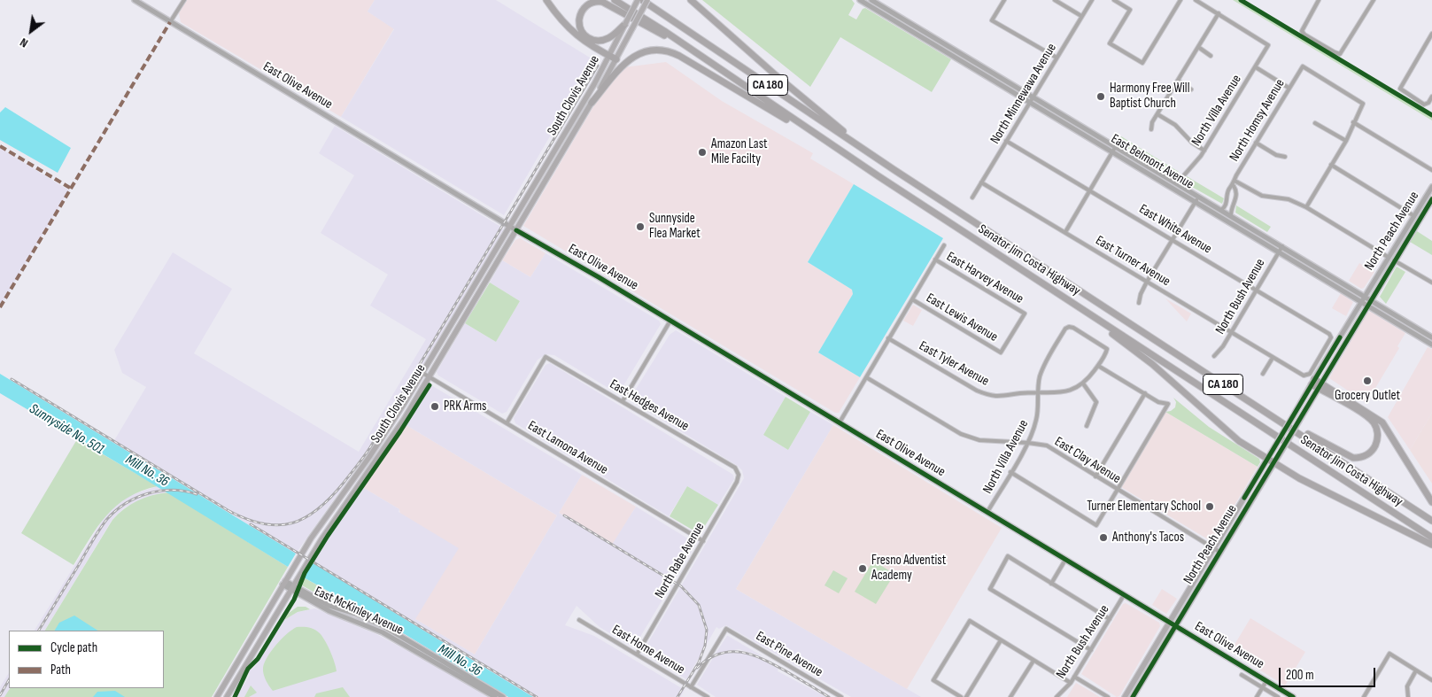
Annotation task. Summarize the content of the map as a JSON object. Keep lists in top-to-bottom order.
{
  "streets": {
    "highway": ["CA 180", "Senator Jim Costa Highway"],
    "main road": [
      "East Olive Avenue",
      "South Clovis Avenue",
      "East Belmont Avenue",
      "North Peach Avenue",
      "East McKinley Avenue"
    ],
    "street": [
      "North Minnewawa Avenue",
      "North Villa Avenue",
      "North Homsy Avenue",
      "East White Avenue",
      "East Turner Avenue",
      "East Harvey Avenue",
      "North Bush Avenue",
      "East Lewis Avenue",
      "East Tyler Avenue",
      "East Hedges Avenue",
      "East Lamona Avenue",
      "East Clay Avenue",
      "North Rabe Avenue",
      "East Home Avenue",
      "East Pine Avenue"
    ]
  },
  "crossings": [
    ["CA 180", "Senator Jim Costa Highway"],
    ["East Olive Avenue", "South Clovis Avenue"],
    ["East Olive Avenue", "North Villa Avenue"],
    ["East Olive Avenue", "North Peach Avenue"],
    ["East Olive Avenue", "North Bush Avenue"],
    ["North Minnewawa Avenue", "East Belmont Avenue"],
    ["North Minnewawa Avenue", "East White Avenue"],
    ["North Minnewawa Avenue", "East Turner Avenue"],
    ["South Clovis Avenue", "East Lamona Avenue"],
    ["South Clovis Avenue", "East McKinley Avenue"],
    ["North Villa Avenue", "East Belmont Avenue"],
    ["North Villa Avenue", "East Tyler Avenue"],
    ["North Villa Avenue", "East Clay Avenue"],
    ["North Homsy Avenue", "East Belmont Avenue"],
    ["East Belmont Avenue", "North Peach Avenue"],
    ["East Belmont Avenue", "North Bush Avenue"],
    ["East White Avenue", "East Turner Avenue"],
    ["East White Avenue", "North Bush Avenue"],
    ["North Peach Avenue", "East Clay Avenue"],
    ["East Turner Avenue", "North Bush Avenue"],
    ["East Harvey Avenue", "East Lewis Avenue"],
    ["East Hedges Avenue", "East Lamona Avenue"],
    ["East Hedges Avenue", "North Rabe Avenue"],
    ["East Lamona Avenue", "North Rabe Avenue"],
    ["North Rabe Avenue", "East Home Avenue"],
    ["East Home Avenue", "East Pine Avenue"]
  ],
  "water": ["Sunnyside No. 501", "Mill No. 36"],
  "places": [
    "Harmony Free Will Baptist Church",
    "Amazon Last Mile Facilty",
    "Sunnyside Flea Market",
    "Grocery Outlet",
    "PRK Arms",
    "Turner Elementary School",
    "Anthony's Tacos",
    "Fresno Adventist Academy"
  ],
  "legend": ["Cycle path", "Path"],
  "scale_bar": "200 m",
  "north": "bottom left"
}
